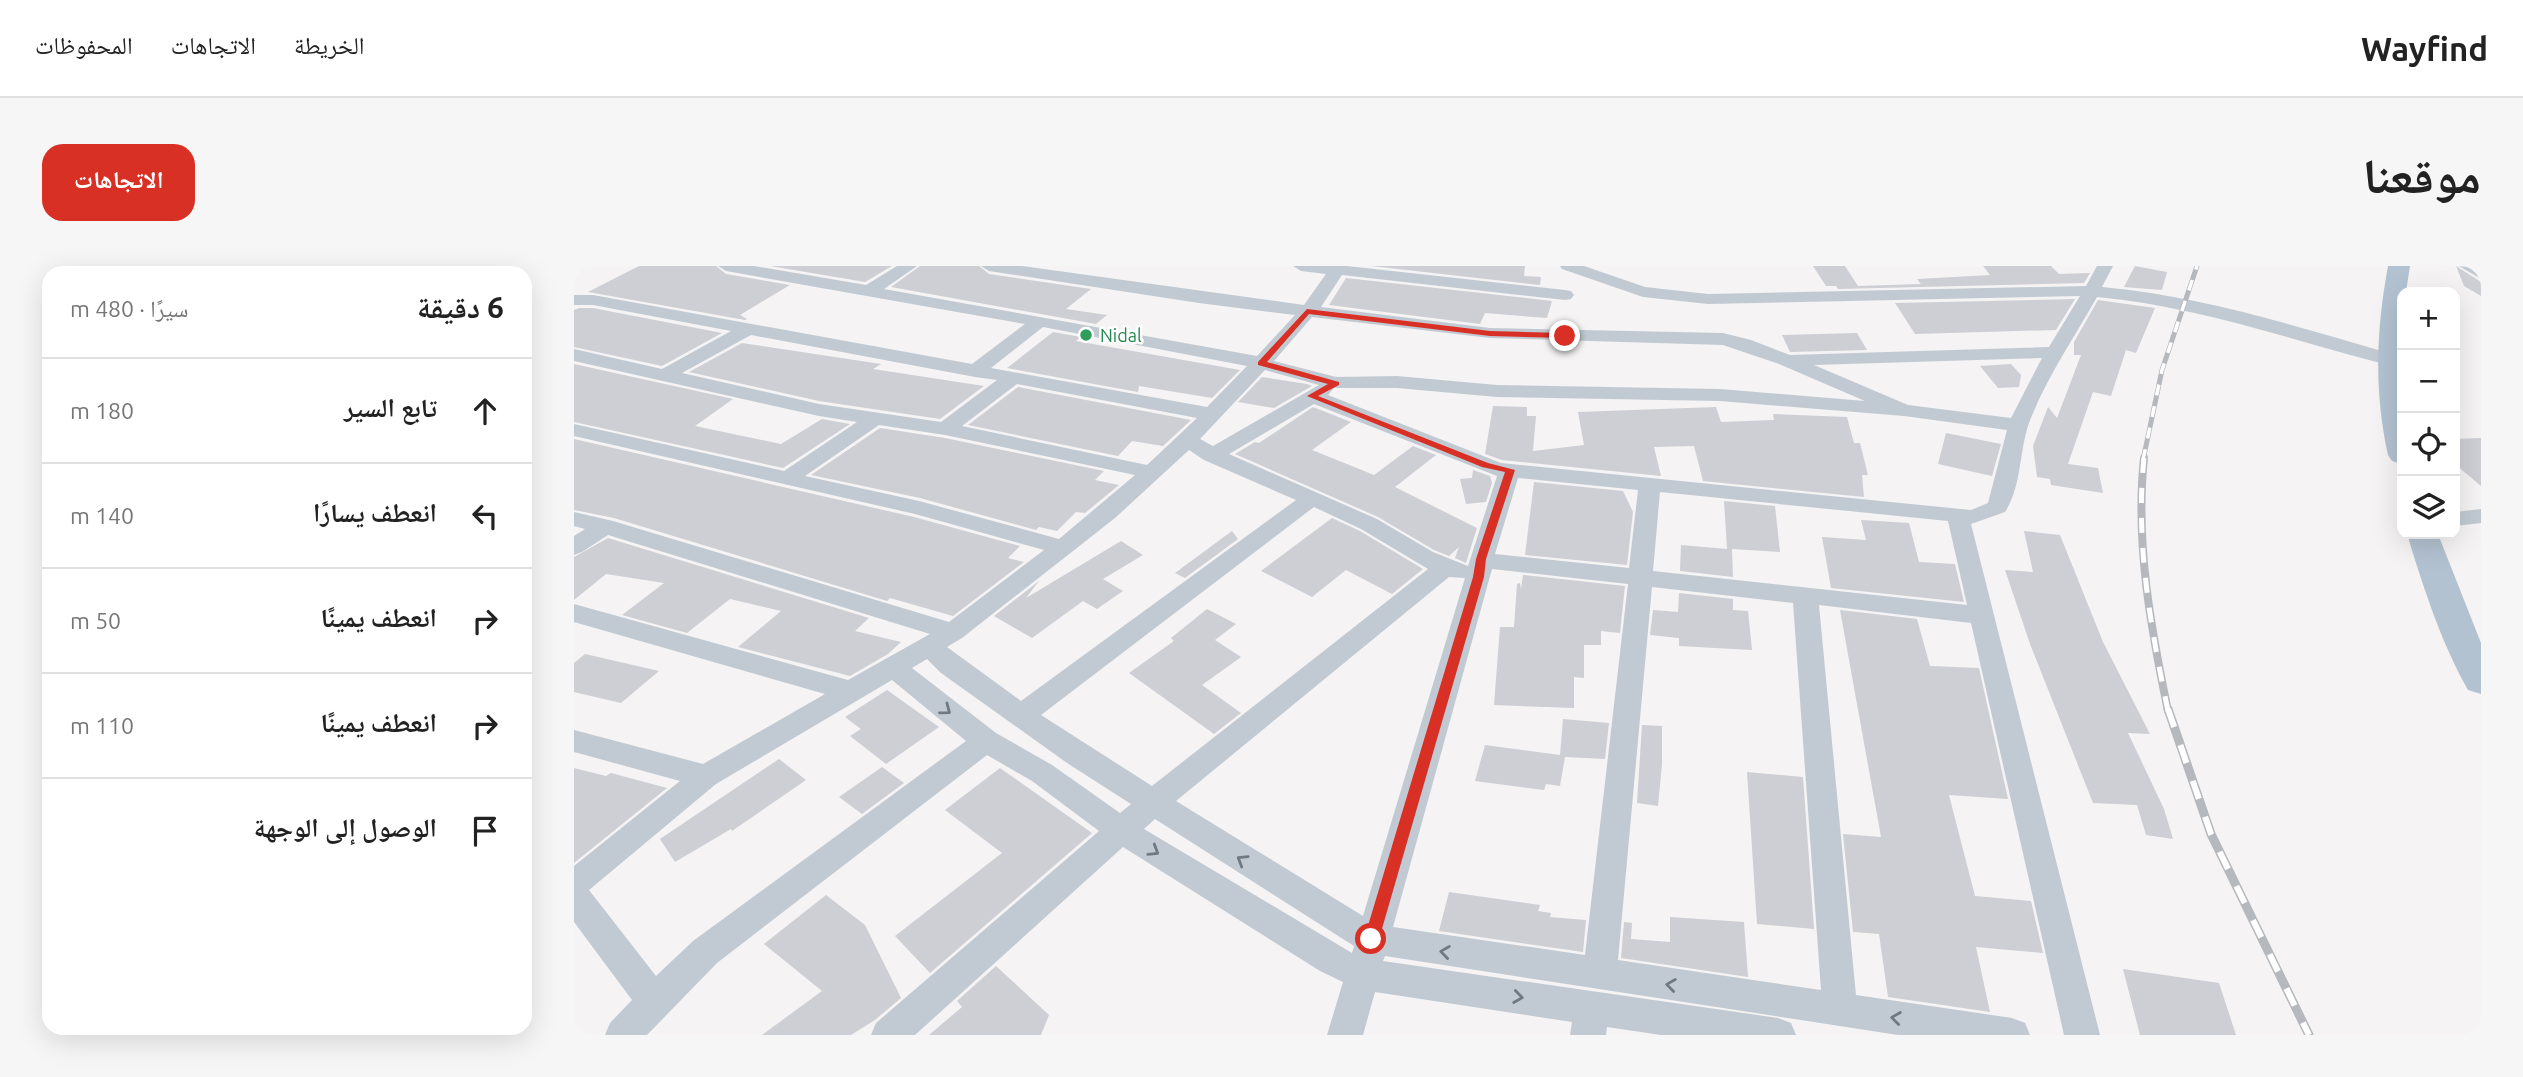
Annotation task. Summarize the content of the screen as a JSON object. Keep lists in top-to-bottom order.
{
  "places": ["Nidal"],
  "page": {
    "header": "Wayfind",
    "nav": ["الخريطة", "الاتجاهات", "المحفوظات"],
    "title": "موقعنا",
    "buttons": "الاتجاهات",
    "heading": ["6 دقيقة", "سيرًا · 480 m"],
    "map_buttons": ["+", "−"],
    "list": [
      ["تابع السير", "180 m"],
      ["انعطف يسارًا", "140 m"],
      ["انعطف يمينًا", "50 m"],
      ["انعطف يمينًا", "110 m"],
      "الوصول إلى الوجهة"
    ]
  }
}
